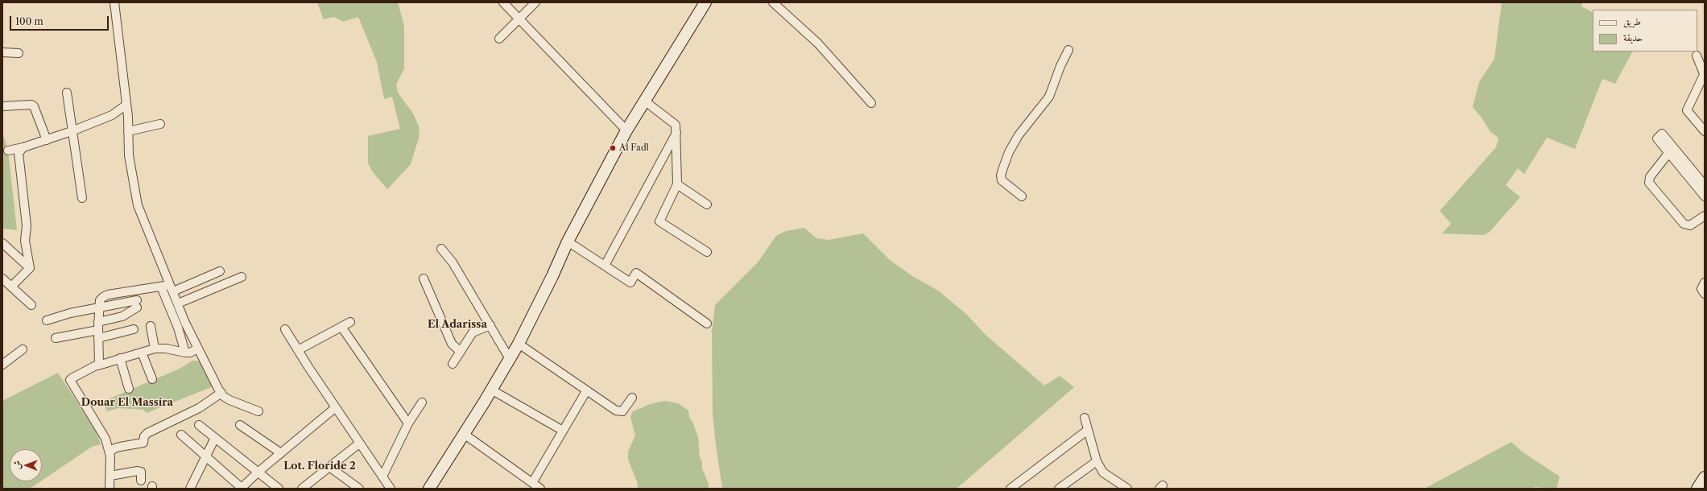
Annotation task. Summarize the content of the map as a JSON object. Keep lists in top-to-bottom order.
{
  "districts": ["El Adarissa", "Douar El Massira", "Lot. Floride 2"],
  "places": ["Al Fadl"],
  "legend": ["طريق", "حديقة"],
  "scale_bar": "100 m",
  "north": "left"
}
